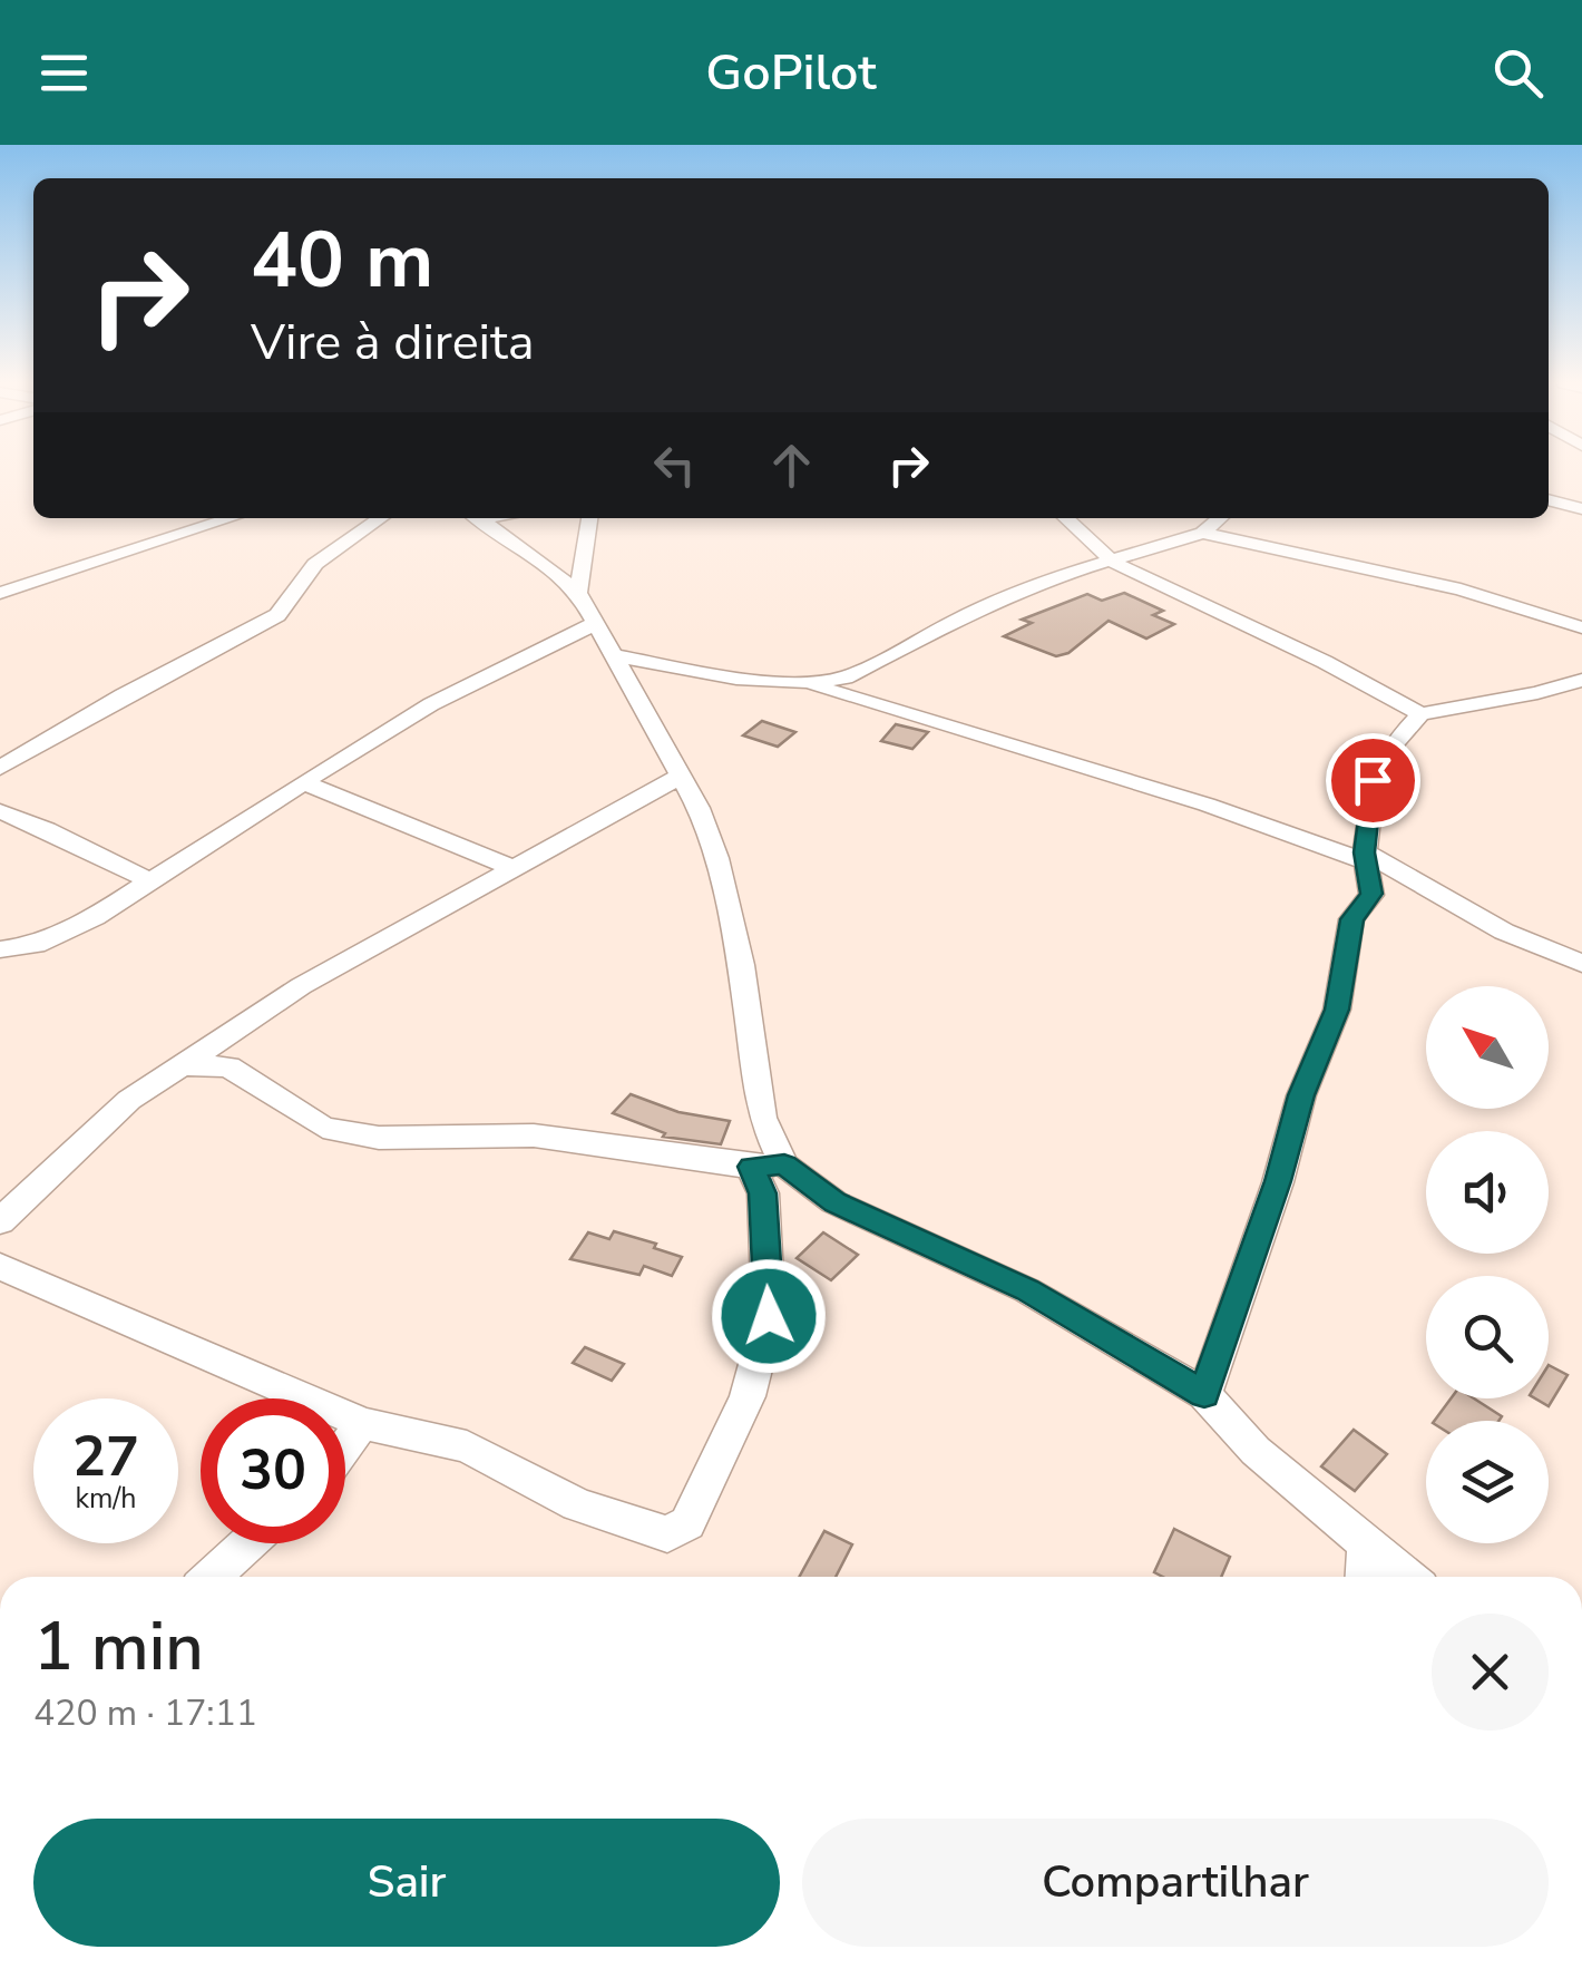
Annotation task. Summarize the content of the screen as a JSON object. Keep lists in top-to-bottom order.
{
  "north": "top left",
  "page": {
    "header": "GoPilot",
    "turn": ["40 m", "Vire à direita"],
    "speed": "27 km/h",
    "limit": "30",
    "heading": ["1 min", "420 m · 17:11"],
    "buttons": ["Sair", "Compartilhar"]
  }
}
